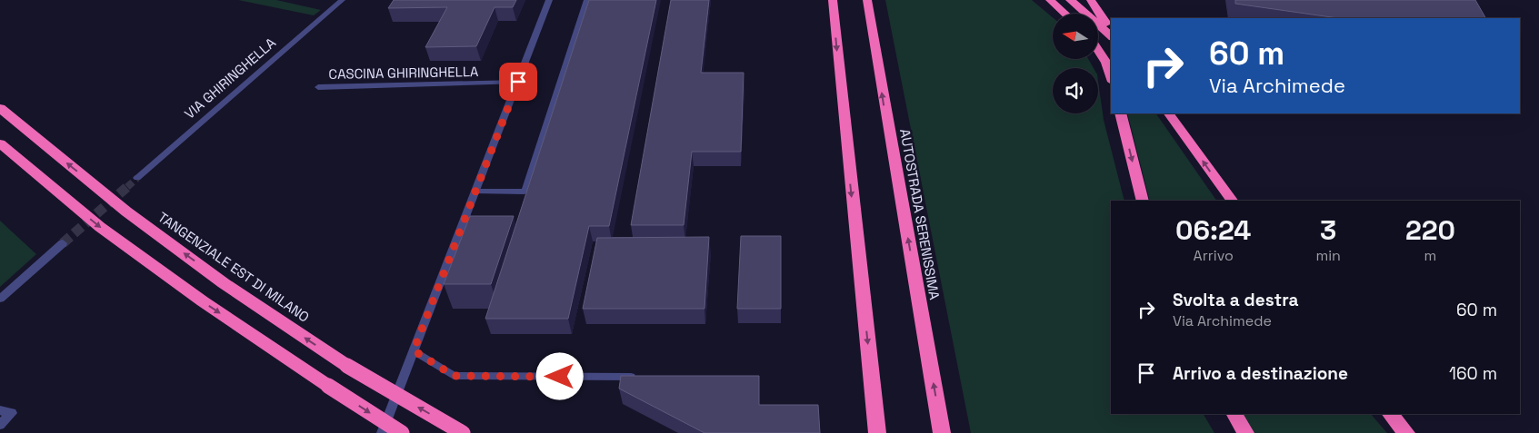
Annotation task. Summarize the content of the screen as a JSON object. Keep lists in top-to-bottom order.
{
  "streets": {
    "highway": ["AUTOSTRADA SERENISSIMA", "TANGENZIALE EST DI MILANO"],
    "street": ["CASCINA GHIRINGHELLA", "VIA GHIRINGHELLA"]
  },
  "north": "left",
  "page": {
    "turn": ["60 m", "Via Archimede"],
    "eta": [
      "06:24",
      "Arrivo",
      "3",
      "min",
      "220",
      "m"
    ],
    "list": [
      {
        "name": "Svolta a destra",
        "note": "Via Archimede",
        "value": "60 m"
      },
      {
        "name": "Arrivo a destinazione",
        "value": "160 m"
      }
    ]
  }
}
